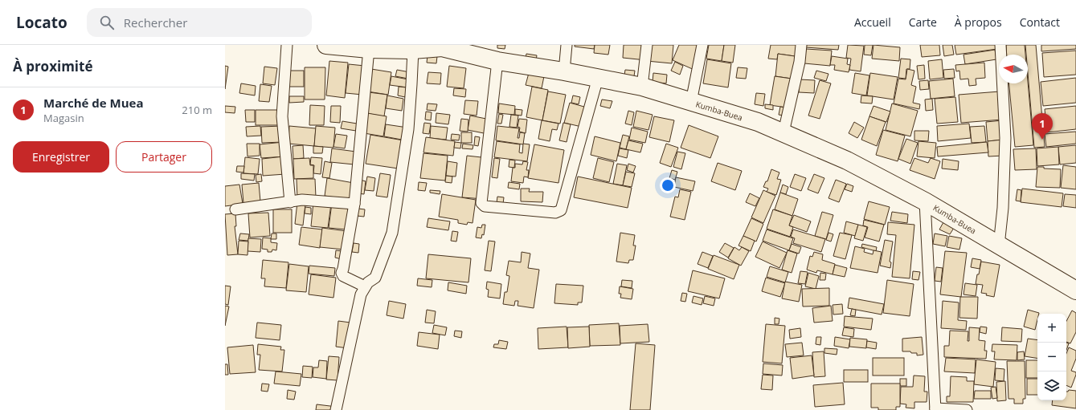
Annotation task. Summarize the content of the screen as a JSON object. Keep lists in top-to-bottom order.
{
  "streets": {
    "highway": ["Kumba-Buea"]
  },
  "north": "left",
  "page": {
    "header": "Locato",
    "search": "Rechercher",
    "nav": [
      "Accueil",
      "Carte",
      "À propos",
      "Contact"
    ],
    "heading": "À proximité",
    "list": [
      {
        "mark": "1",
        "name": "Marché de Muea",
        "note": "Magasin",
        "value": "210 m"
      }
    ],
    "pins": "1",
    "buttons": ["Enregistrer", "Partager"],
    "map_buttons": ["+", "−"]
  }
}
